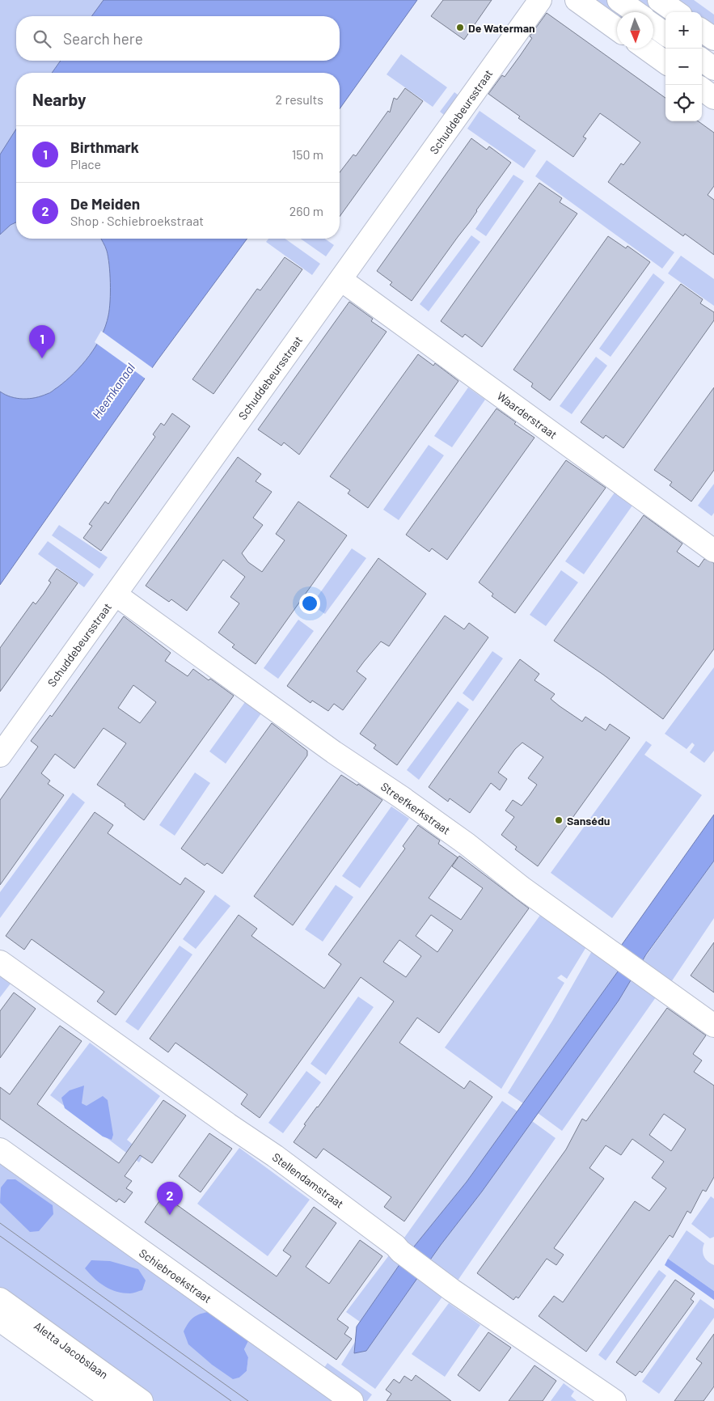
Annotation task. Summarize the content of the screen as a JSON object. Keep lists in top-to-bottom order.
{
  "streets": {
    "street": [
      "Schuddebeursstraat",
      "Waarderstraat",
      "Streefkerkstraat",
      "Stellendamstraat",
      "Schiebroekstraat",
      "Aletta Jacobslaan"
    ]
  },
  "crossings": [
    ["Schuddebeursstraat", "Waarderstraat"],
    ["Schuddebeursstraat", "Streefkerkstraat"]
  ],
  "water": ["Heemkanaal"],
  "places": ["De Waterman", "Sansédu"],
  "north": "bottom",
  "page": {
    "map_buttons": ["+", "−"],
    "search": "Search here",
    "heading": ["Nearby", "2 results"],
    "list": [
      {
        "mark": "1",
        "name": "Birthmark",
        "note": "Place",
        "value": "150 m"
      },
      {
        "mark": "2",
        "name": "De Meiden",
        "note": "Shop · Schiebroekstraat",
        "value": "260 m"
      }
    ],
    "pins": ["1", "2"]
  }
}
